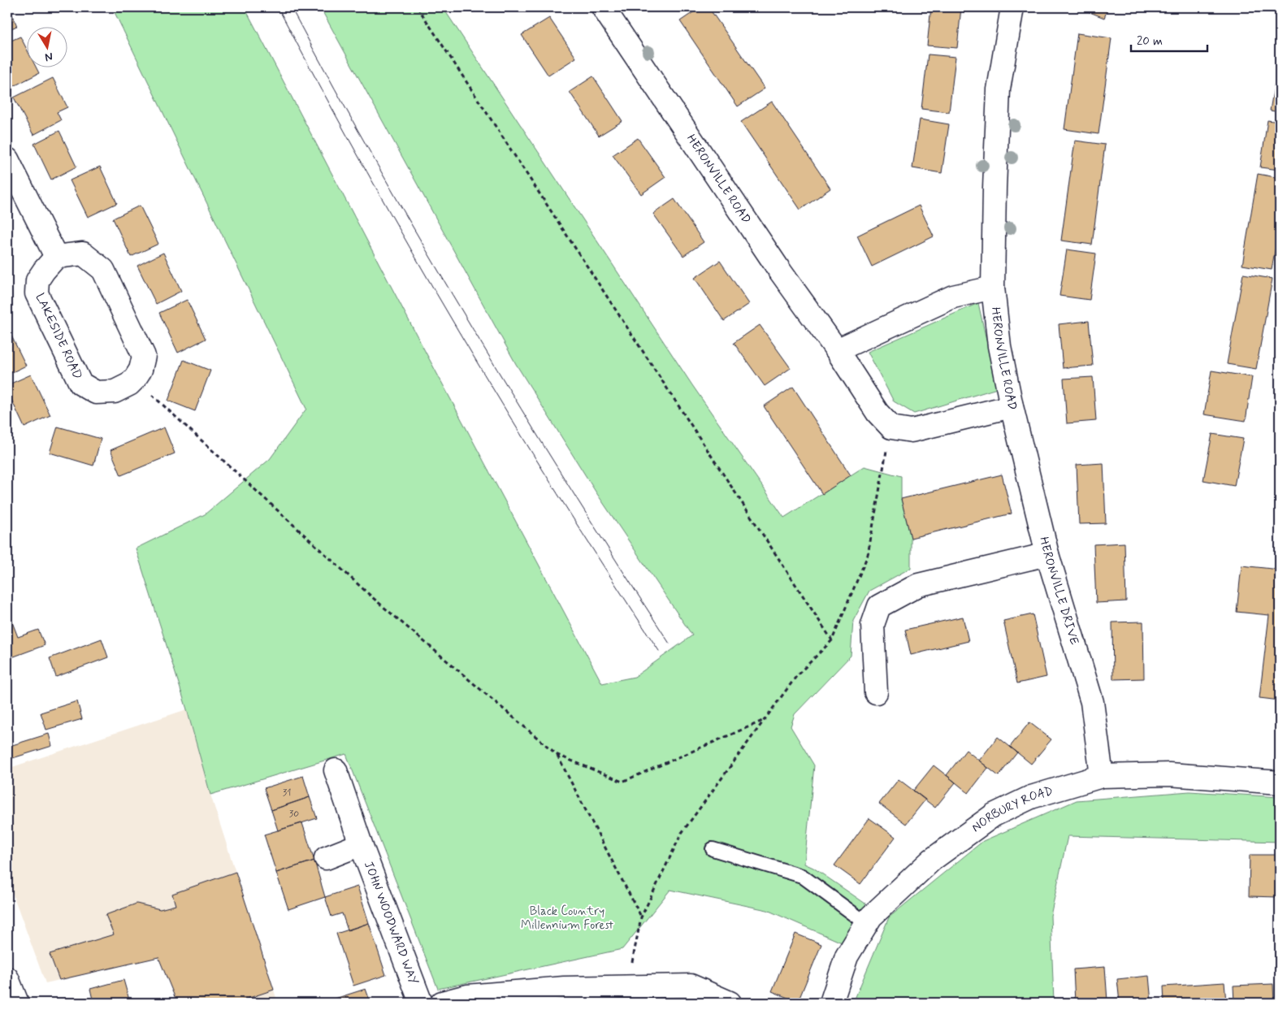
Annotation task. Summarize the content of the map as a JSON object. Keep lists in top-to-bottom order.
{
  "streets": {
    "street": [
      "HERONVILLE ROAD",
      "LAKESIDE ROAD",
      "HERONVILLE DRIVE",
      "NORBURY ROAD",
      "JOHN WOODWARD WAY"
    ]
  },
  "crossings": [
    ["HERONVILLE ROAD", "HERONVILLE DRIVE"],
    ["HERONVILLE DRIVE", "NORBURY ROAD"]
  ],
  "parks": ["Black Country Millennium Forest"],
  "house_numbers": ["31", "30"],
  "scale_bar": "20 m",
  "north": "bottom"
}
